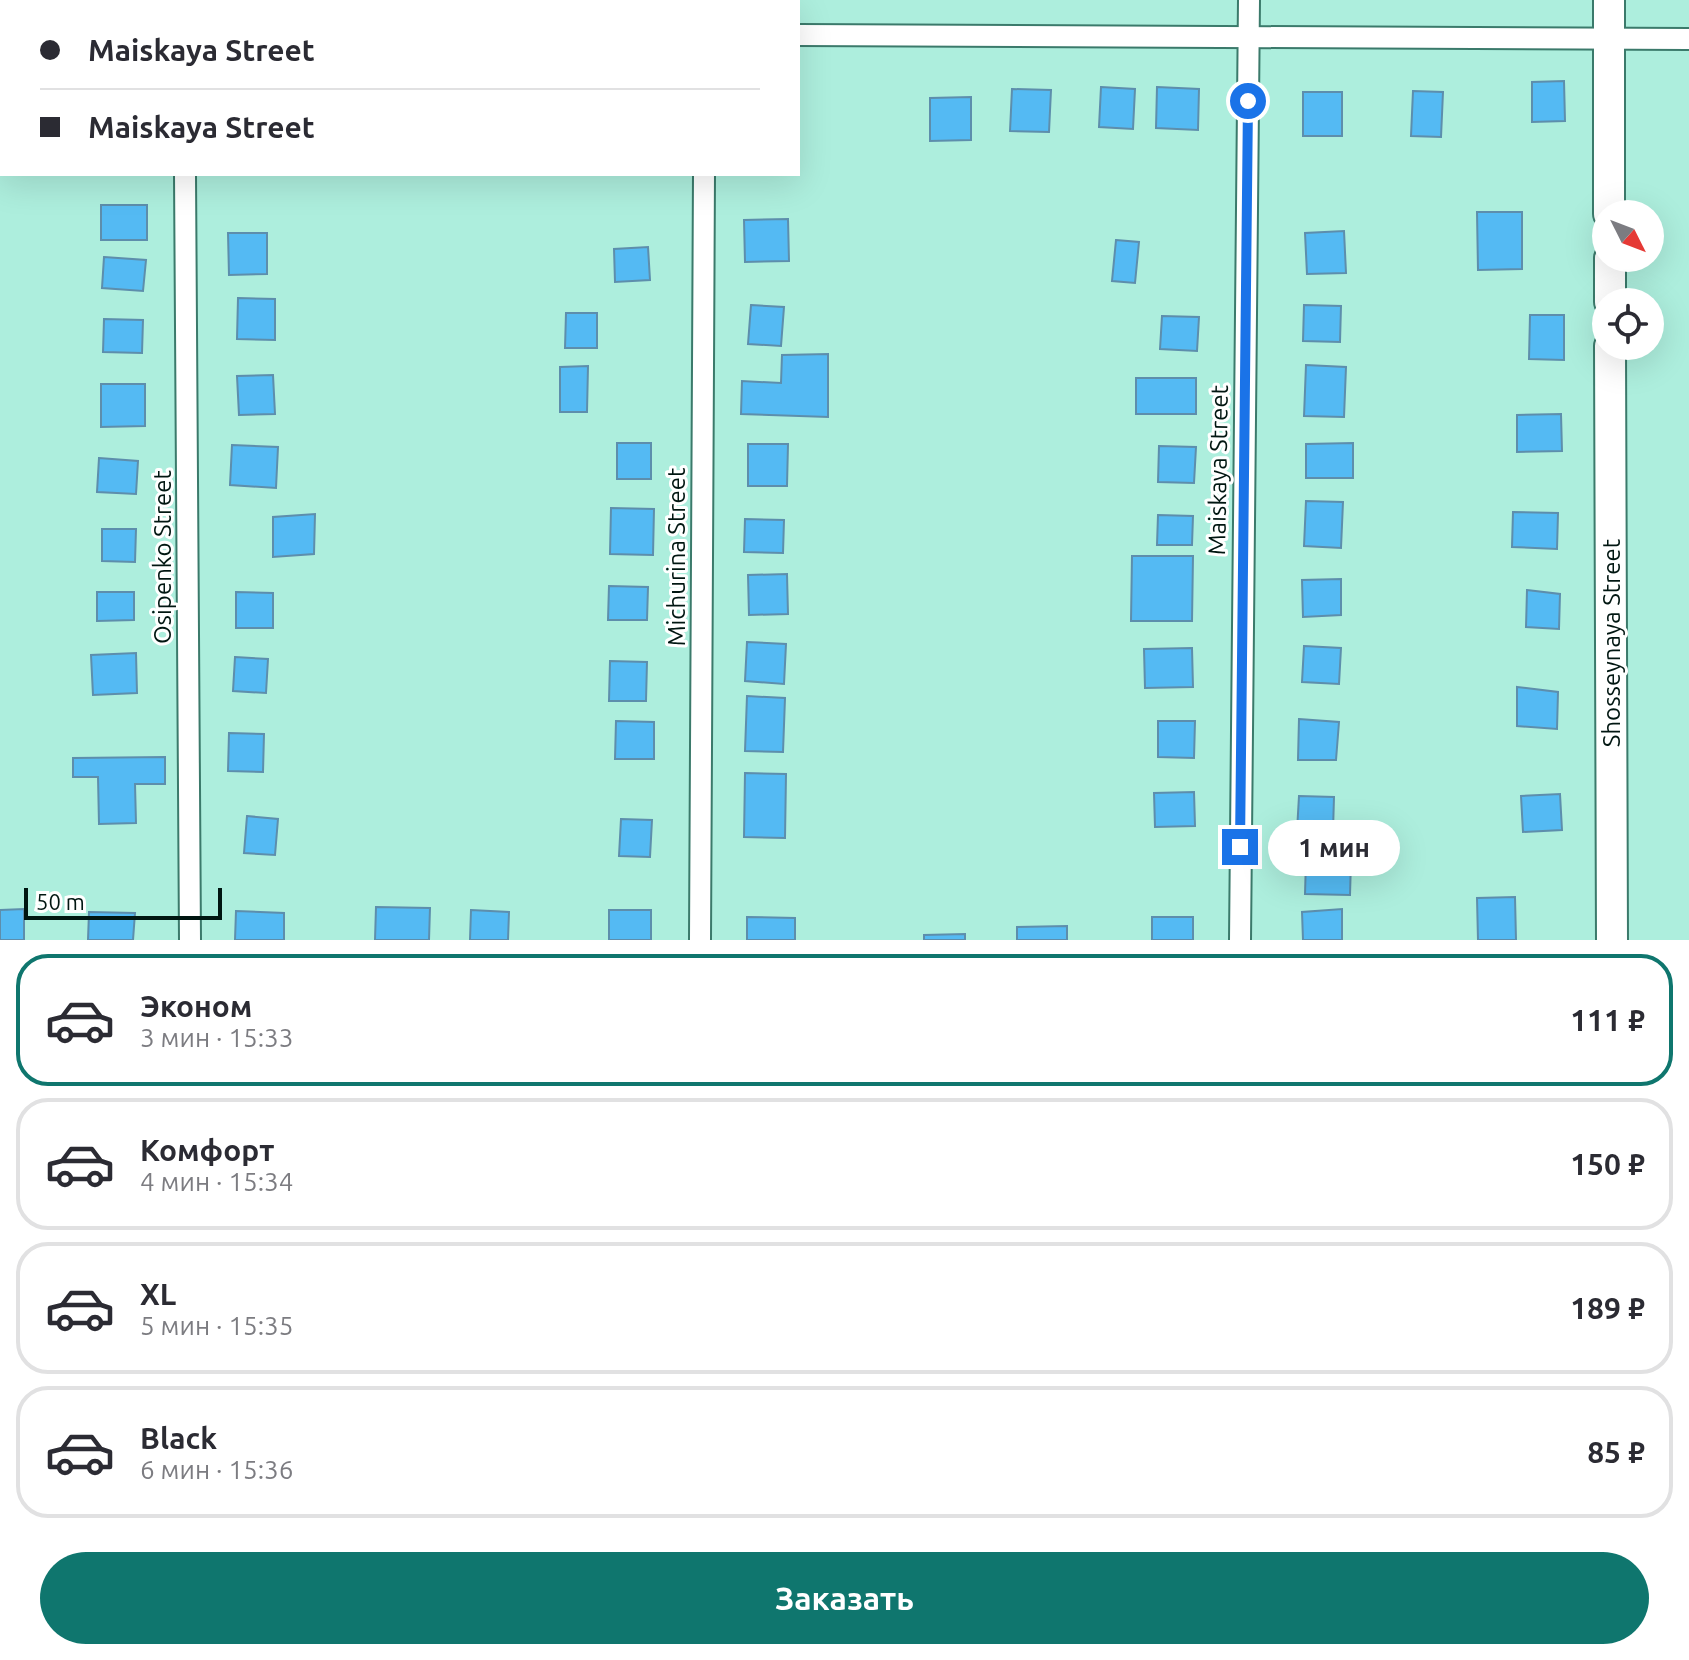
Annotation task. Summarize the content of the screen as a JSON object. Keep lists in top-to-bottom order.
{
  "streets": {
    "main road": ["Shosseynaya Street"],
    "street": ["Maiskaya Street", "Osipenko Street", "Michurina Street"]
  },
  "scale_bar": "50 m",
  "north": "bottom right",
  "page": {
    "banner": ["Maiskaya Street", "Maiskaya Street"],
    "bubble": "1 мин",
    "scale": "50 m",
    "list": [
      {
        "name": "Эконом",
        "note": "3 мин · 15:33",
        "value": "111 ₽"
      },
      {
        "name": "Комфорт",
        "note": "4 мин · 15:34",
        "value": "150 ₽"
      },
      {
        "name": "XL",
        "note": "5 мин · 15:35",
        "value": "189 ₽"
      },
      {
        "name": "Black",
        "note": "6 мин · 15:36",
        "value": "85 ₽"
      }
    ],
    "buttons": "Заказать"
  }
}
